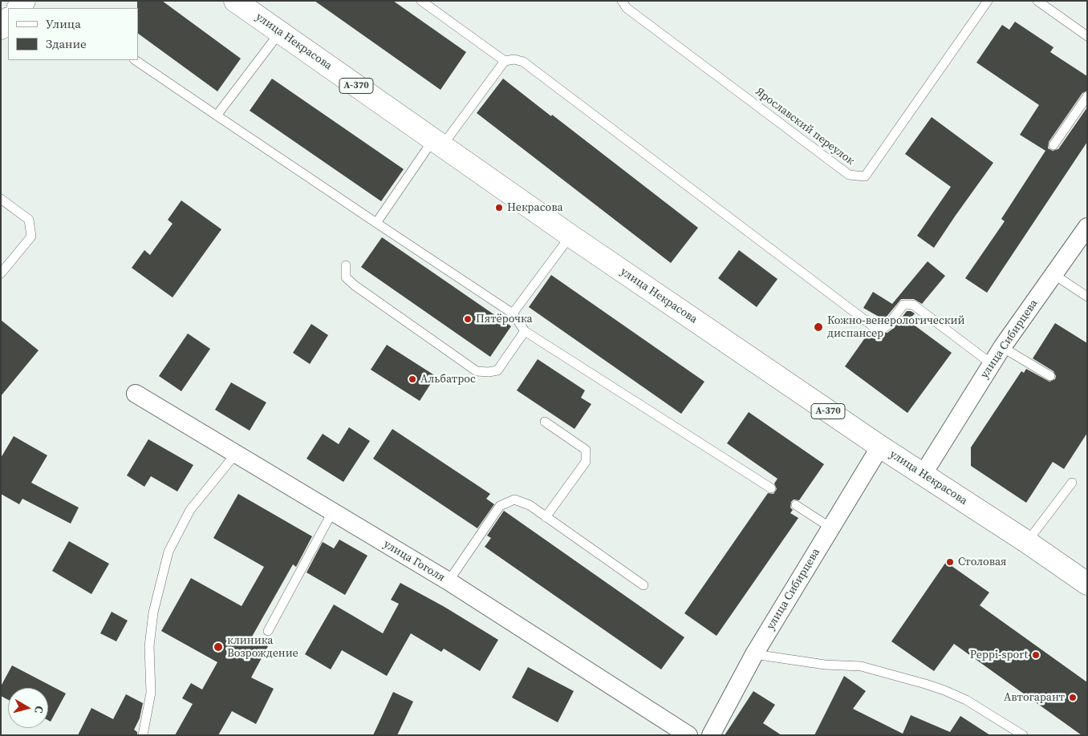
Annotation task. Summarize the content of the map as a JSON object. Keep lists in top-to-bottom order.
{
  "streets": {
    "main road": ["улица Некрасова", "А-370"],
    "street": ["улица Сибирцева", "улица Гоголя"],
    "lane": ["Ярославский переулок"]
  },
  "crossings": [
    ["улица Некрасова", "улица Сибирцева"]
  ],
  "places": [
    "Некрасова",
    "Пятёрочка",
    "Кожно-венерологический диспансер",
    "Альбатрос",
    "Столовая",
    "клиника Возрождение",
    "Peppi-sport",
    "Автогарант"
  ],
  "legend": ["Улица", "Здание"],
  "north": "right"
}
